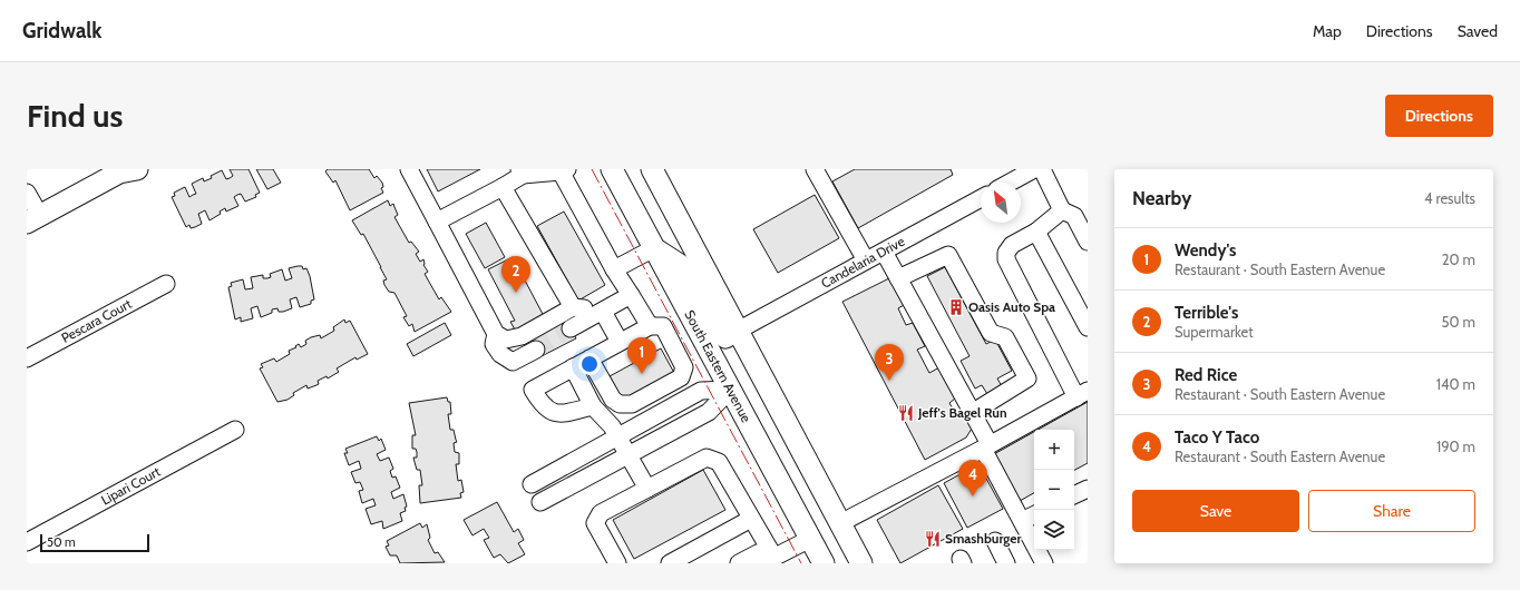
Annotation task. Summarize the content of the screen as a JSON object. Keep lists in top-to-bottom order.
{
  "streets": {
    "main road": ["South Eastern Avenue"],
    "street": ["Candelaria Drive", "Pescara Court", "Lipari Court"]
  },
  "places": {
    "building": ["Oasis Auto Spa"],
    "restaurant": ["Jeff's Bagel Run", "Smashburger"]
  },
  "scale_bar": "50 m",
  "north": "top left",
  "page": {
    "header": "Gridwalk",
    "nav": ["Map", "Directions", "Saved"],
    "buttons": [
      "Directions",
      ["Save", "Share"]
    ],
    "title": "Find us",
    "heading": ["Nearby", "4 results"],
    "list": [
      {
        "mark": "1",
        "name": "Wendy's",
        "note": "Restaurant · South Eastern Avenue",
        "value": "20 m"
      },
      {
        "mark": "2",
        "name": "Terrible's",
        "note": "Supermarket",
        "value": "50 m"
      },
      {
        "mark": "3",
        "name": "Red Rice",
        "note": "Restaurant · South Eastern Avenue",
        "value": "140 m"
      },
      {
        "mark": "4",
        "name": "Taco Y Taco",
        "note": "Restaurant · South Eastern Avenue",
        "value": "190 m"
      }
    ],
    "pins": [
      "2",
      "1",
      "3",
      "4"
    ],
    "map_buttons": ["+", "−"],
    "scale": "50 m"
  }
}
